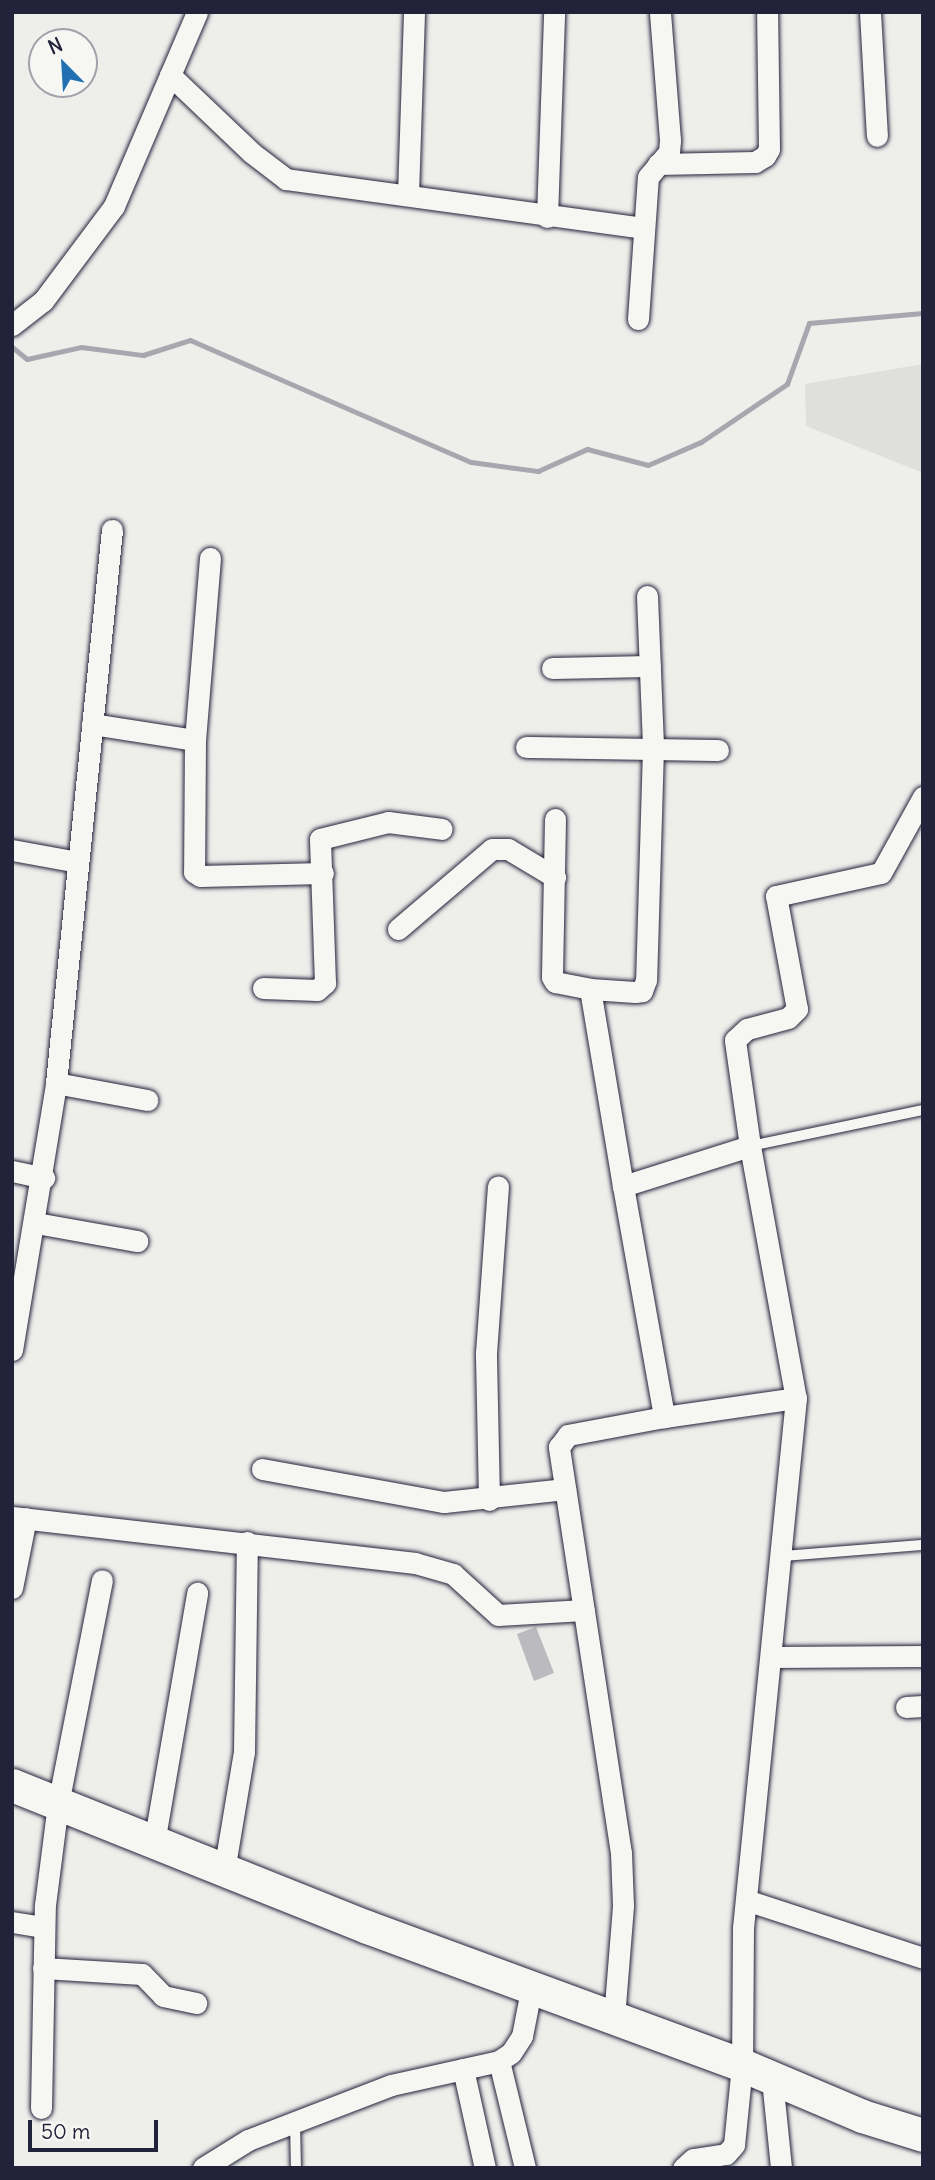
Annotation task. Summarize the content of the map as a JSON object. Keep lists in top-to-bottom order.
{
  "scale_bar": "50 m",
  "north": "top left"
}
